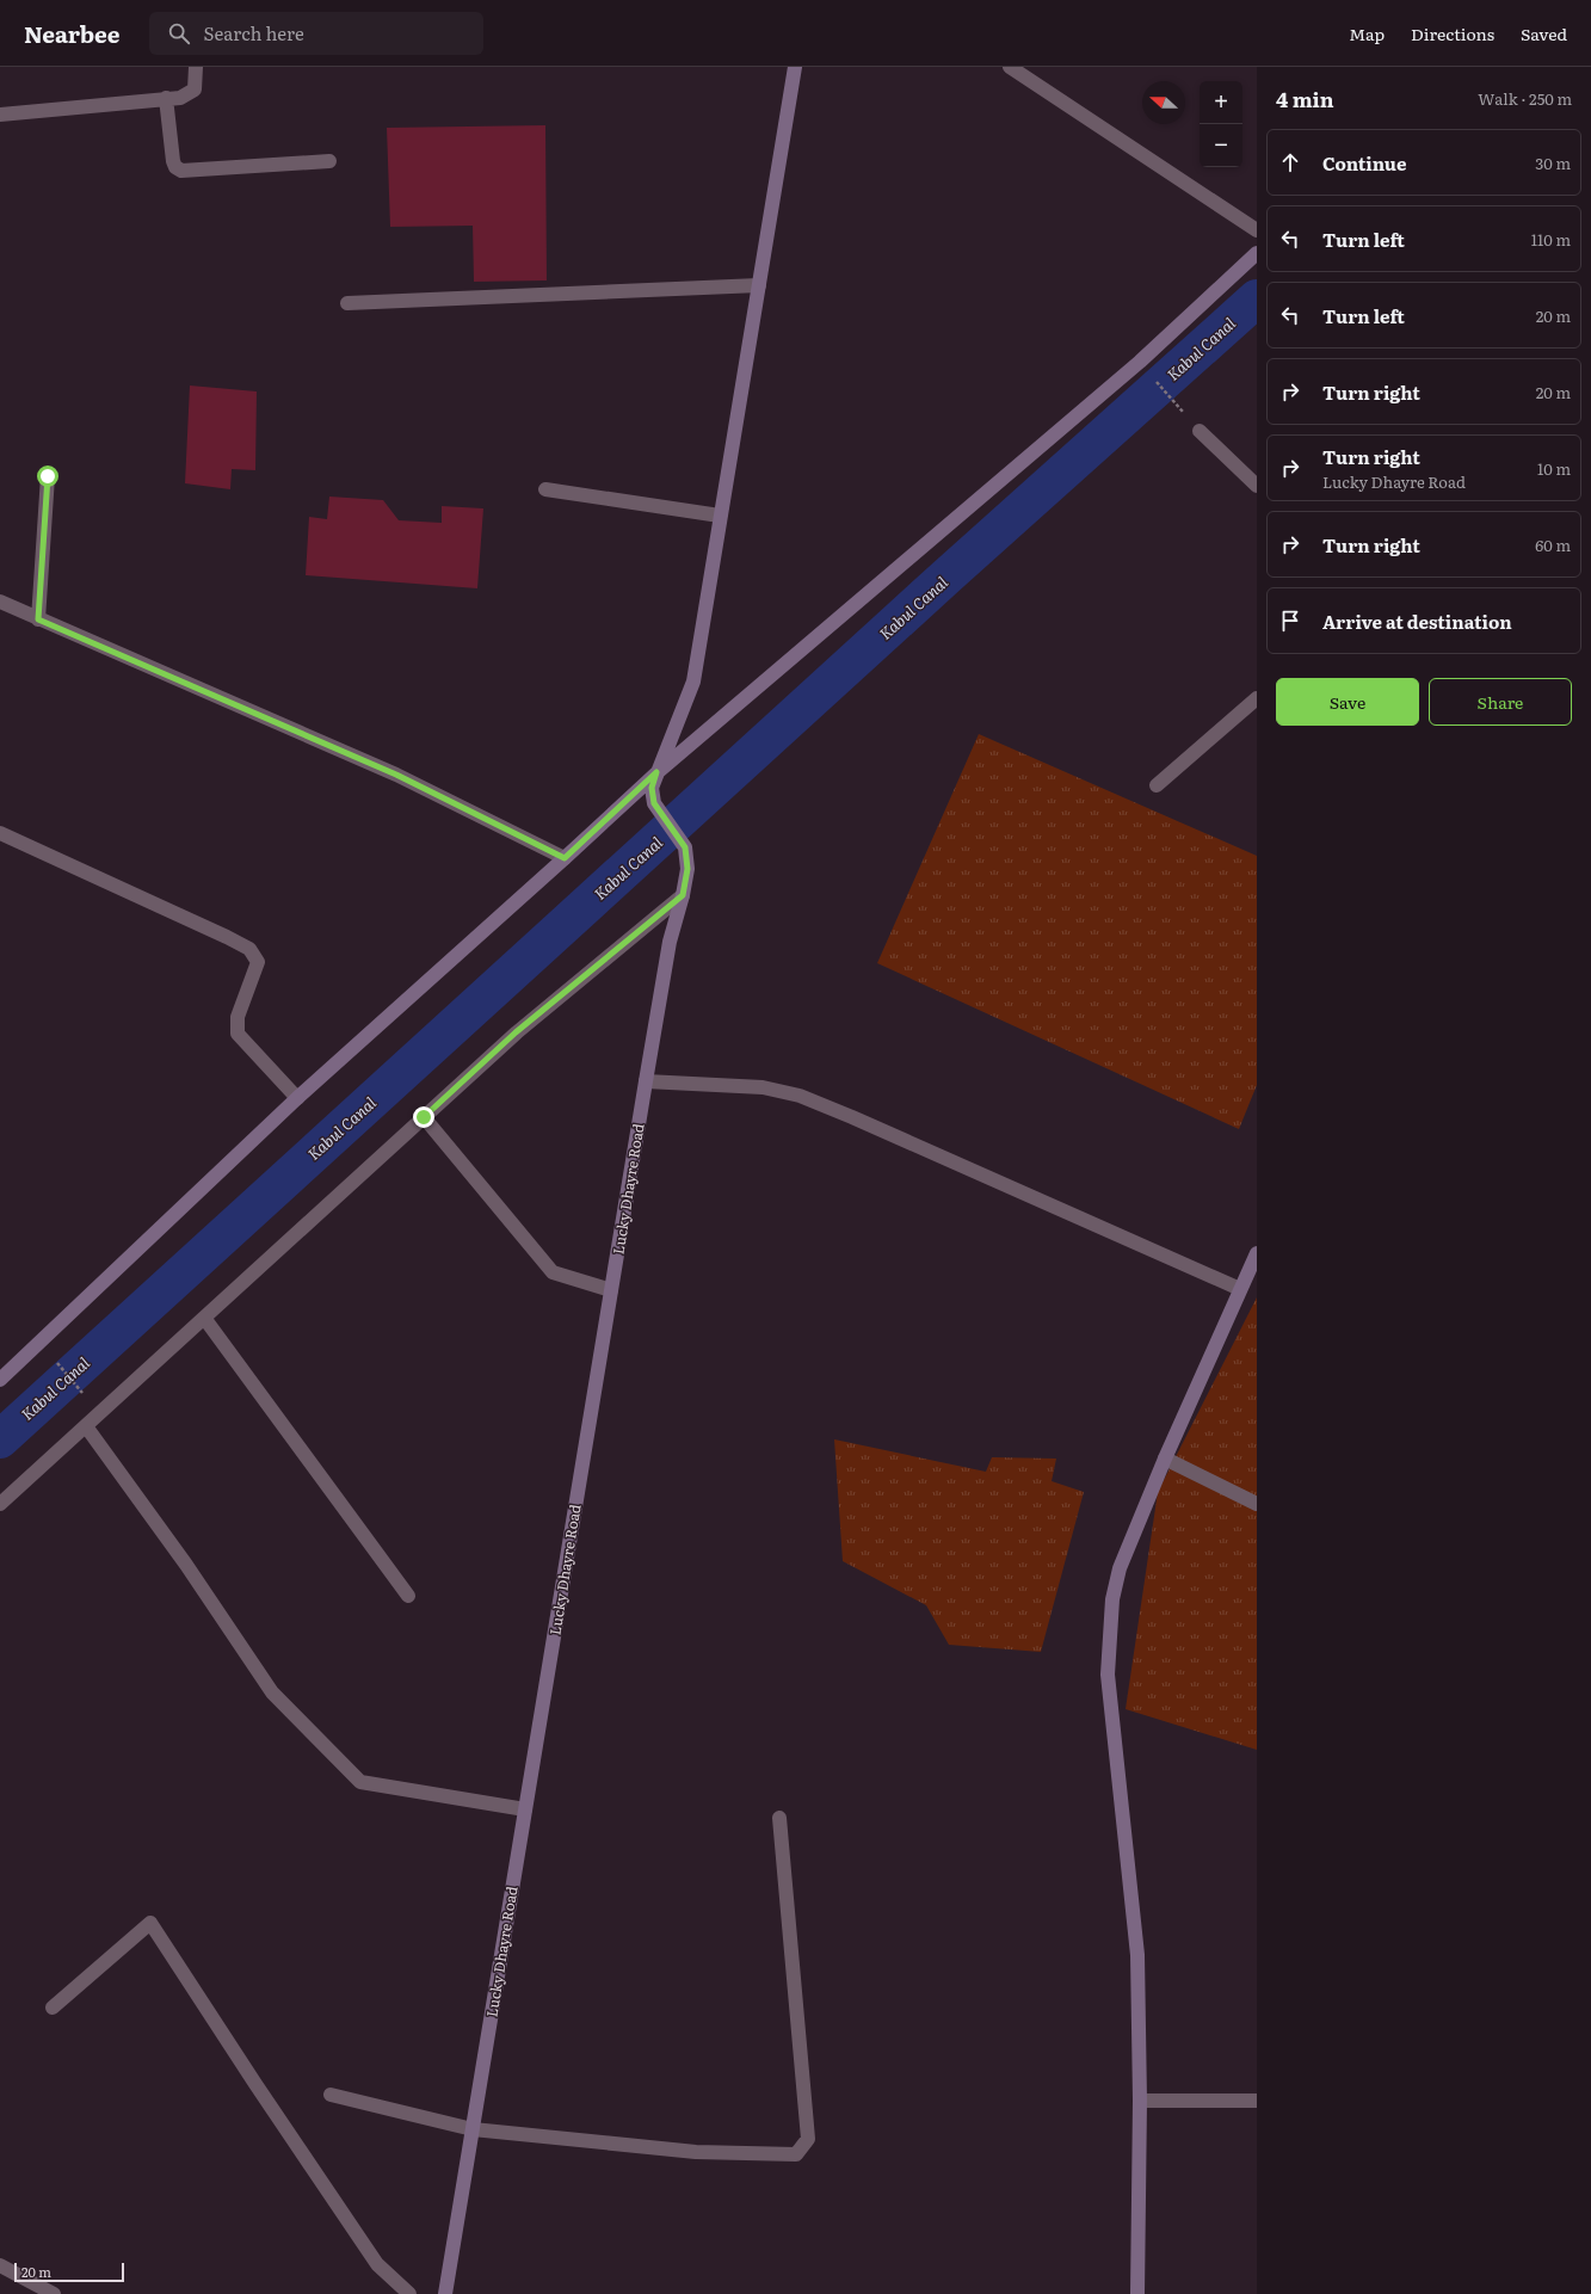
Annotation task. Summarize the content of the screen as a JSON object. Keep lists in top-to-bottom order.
{
  "streets": {
    "main road": ["Lucky Dhayre Road"]
  },
  "water": ["Kabul Canal"],
  "scale_bar": "20 m",
  "north": "left",
  "page": {
    "header": "Nearbee",
    "search": "Search here",
    "nav": ["Map", "Directions", "Saved"],
    "heading": ["4 min", "Walk · 250 m"],
    "map_buttons": ["+", "−"],
    "list": [
      ["Continue", "30 m"],
      ["Turn left", "110 m"],
      ["Turn left", "20 m"],
      ["Turn right", "20 m"],
      ["Turn right", "Lucky Dhayre Road", "10 m"],
      ["Turn right", "60 m"],
      "Arrive at destination"
    ],
    "buttons": ["Save", "Share"],
    "scale": "20 m"
  }
}
